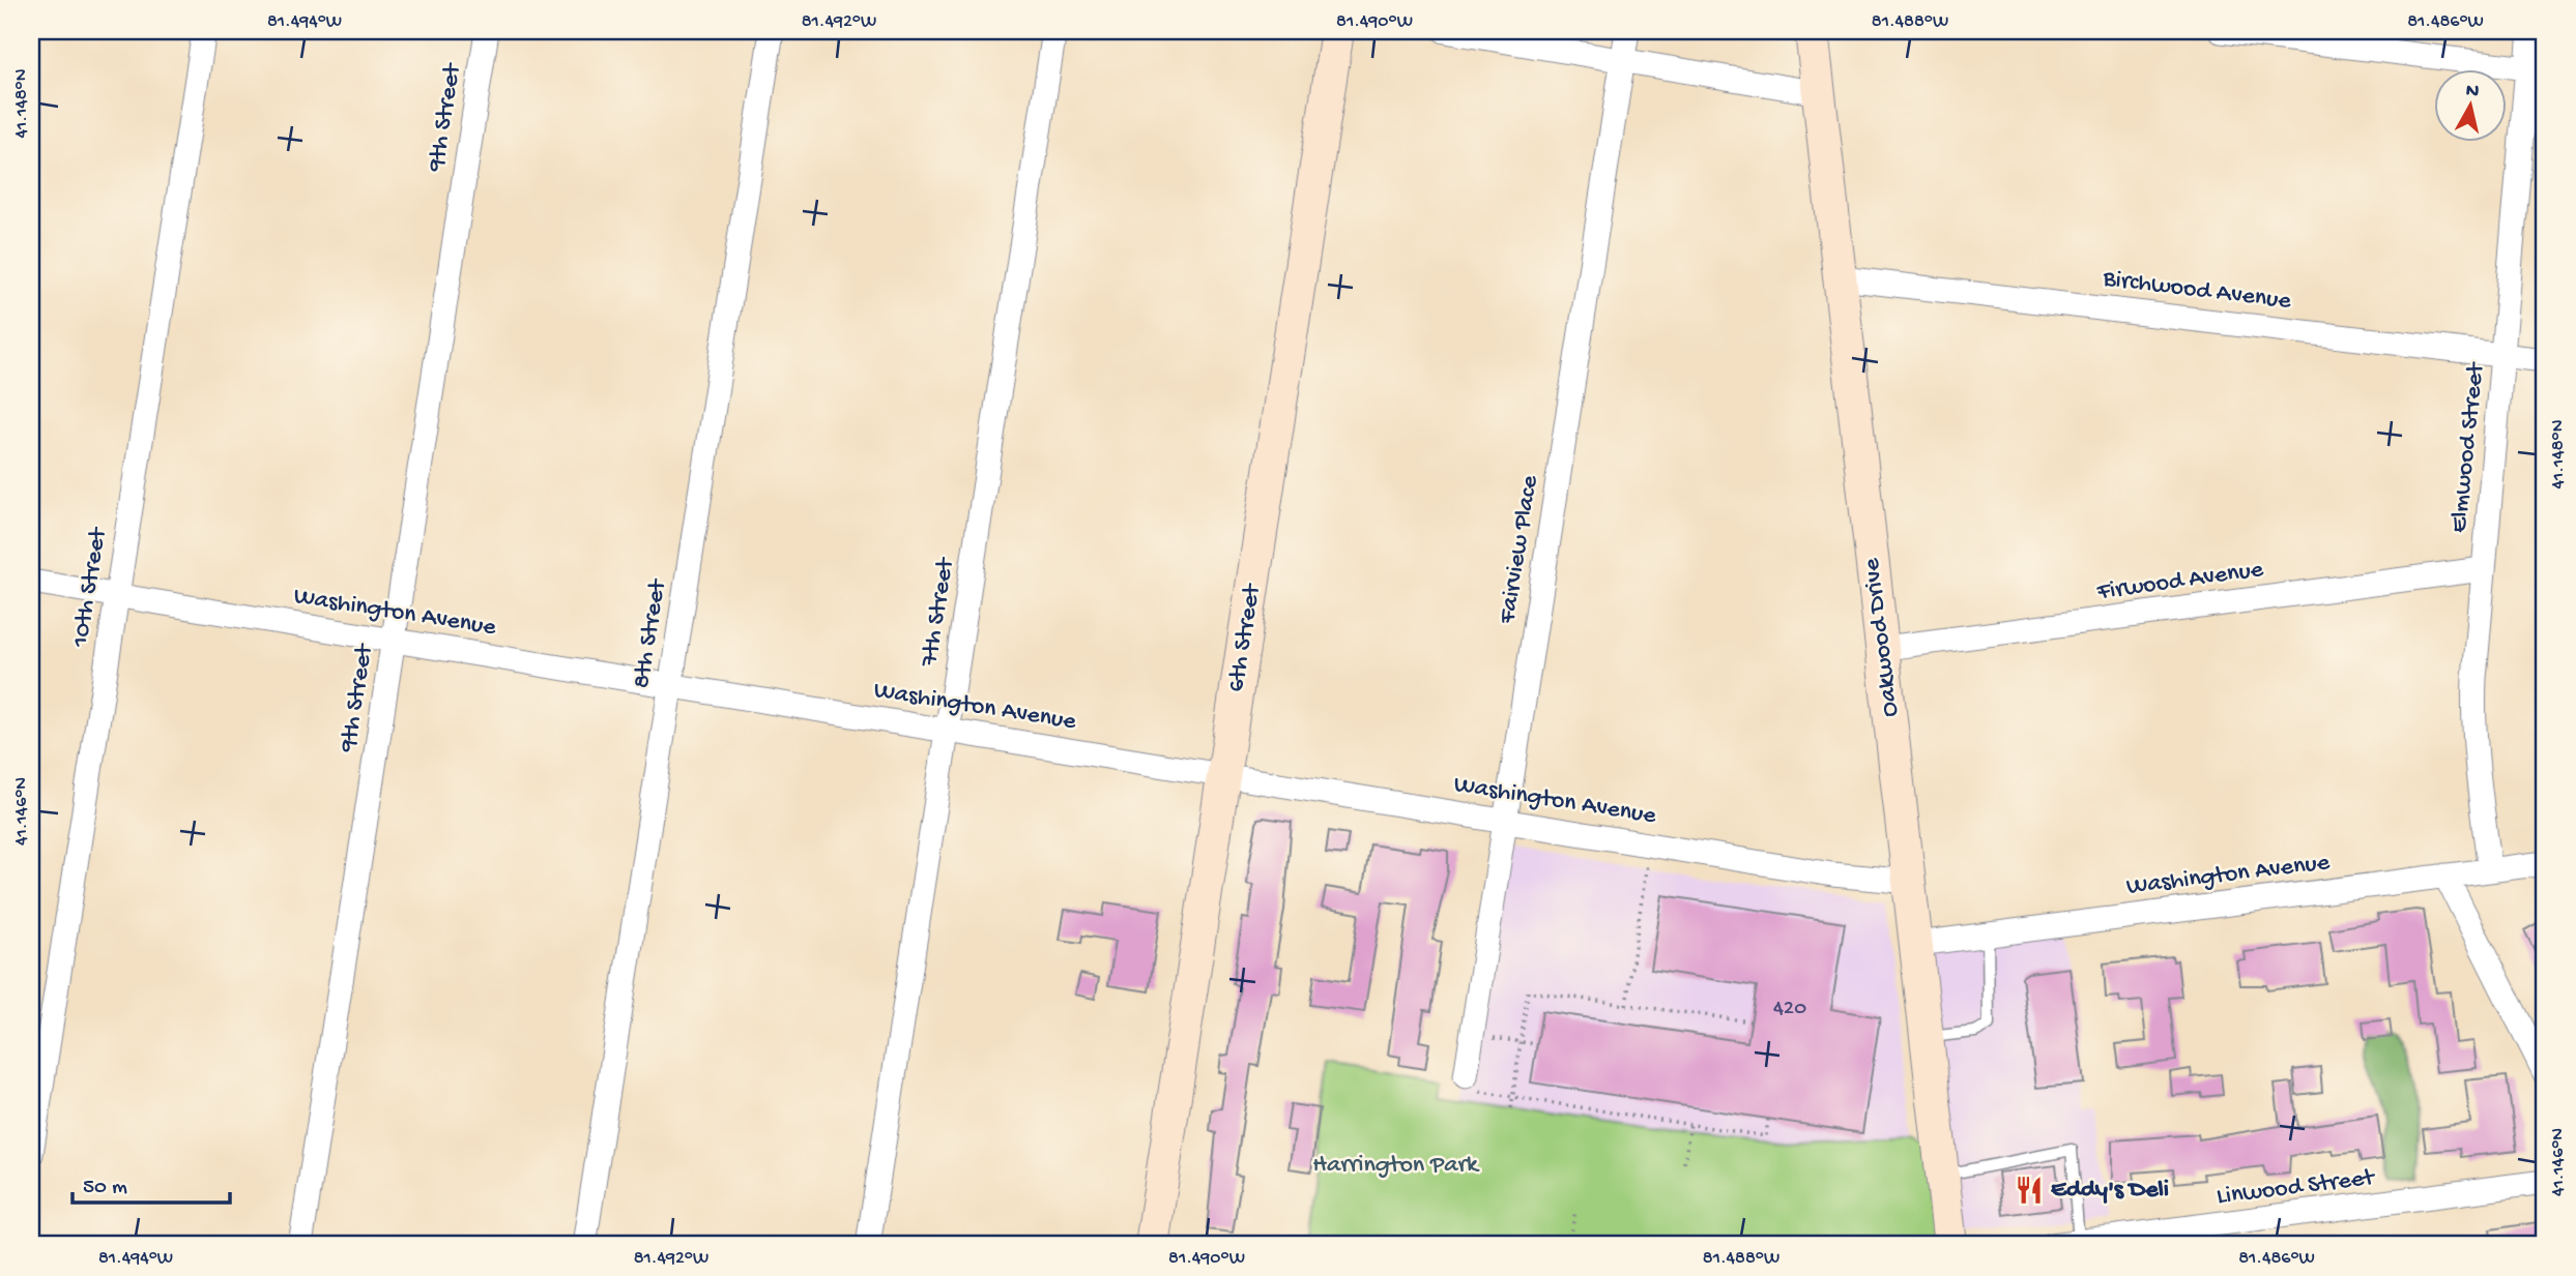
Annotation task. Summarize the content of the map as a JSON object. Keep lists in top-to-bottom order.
{
  "streets": {
    "street": [
      "9th Street",
      "Birchwood Avenue",
      "Elmwood Street",
      "Fairview Place",
      "Firwood Avenue",
      "10th Street",
      "Washington Avenue",
      "7th Street",
      "8th Street",
      "Oakwood Drive",
      "6th Street",
      "Linwood Street"
    ]
  },
  "crossings": [
    ["9th Street", "Washington Avenue"],
    ["Birchwood Avenue", "Elmwood Street"],
    ["Birchwood Avenue", "Oakwood Drive"],
    ["Elmwood Street", "Firwood Avenue"],
    ["Elmwood Street", "Washington Avenue"],
    ["Fairview Place", "Washington Avenue"],
    ["Firwood Avenue", "Oakwood Drive"],
    ["10th Street", "Washington Avenue"],
    ["Washington Avenue", "7th Street"],
    ["Washington Avenue", "8th Street"],
    ["Washington Avenue", "Oakwood Drive"],
    ["Washington Avenue", "6th Street"]
  ],
  "parks": ["Harrington Park"],
  "places": {
    "restaurant": ["Eddy's Deli"]
  },
  "house_numbers": ["420"],
  "scale_bar": "50 m",
  "north": "top",
  "coordinates": [
    "81.494°W",
    "81.492°W",
    "81.490°W",
    "81.488°W",
    "81.486°W",
    "41.148°N",
    "41.146°N"
  ]
}
